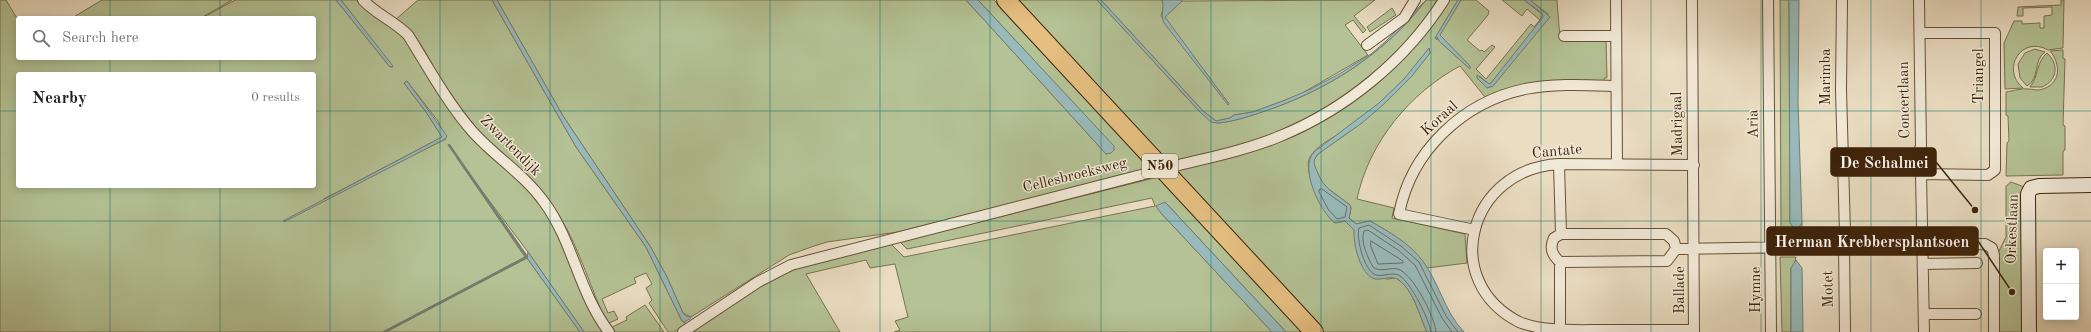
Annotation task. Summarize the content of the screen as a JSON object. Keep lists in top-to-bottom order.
{
  "streets": {
    "highway": ["N50"],
    "street": [
      "Triangel",
      "Marimba",
      "Concertlaan",
      "Koraal",
      "Madrigaal",
      "Aria",
      "Zwartendijk",
      "Cantate",
      "Cellesbroeksweg",
      "Orkestlaan",
      "Motet",
      "Ballade",
      "Hymne"
    ]
  },
  "crossings": [
    ["Triangel", "Concertlaan"],
    ["Koraal", "Cantate"],
    ["Madrigaal", "Cantate"],
    ["Madrigaal", "Ballade"],
    ["Aria", "Hymne"],
    ["Cantate", "Ballade"]
  ],
  "places": ["De Schalmei", "Herman Krebbersplantsoen"],
  "page": {
    "search": "Search here",
    "heading": ["Nearby", "0 results"],
    "map_buttons": ["+", "−"]
  }
}
